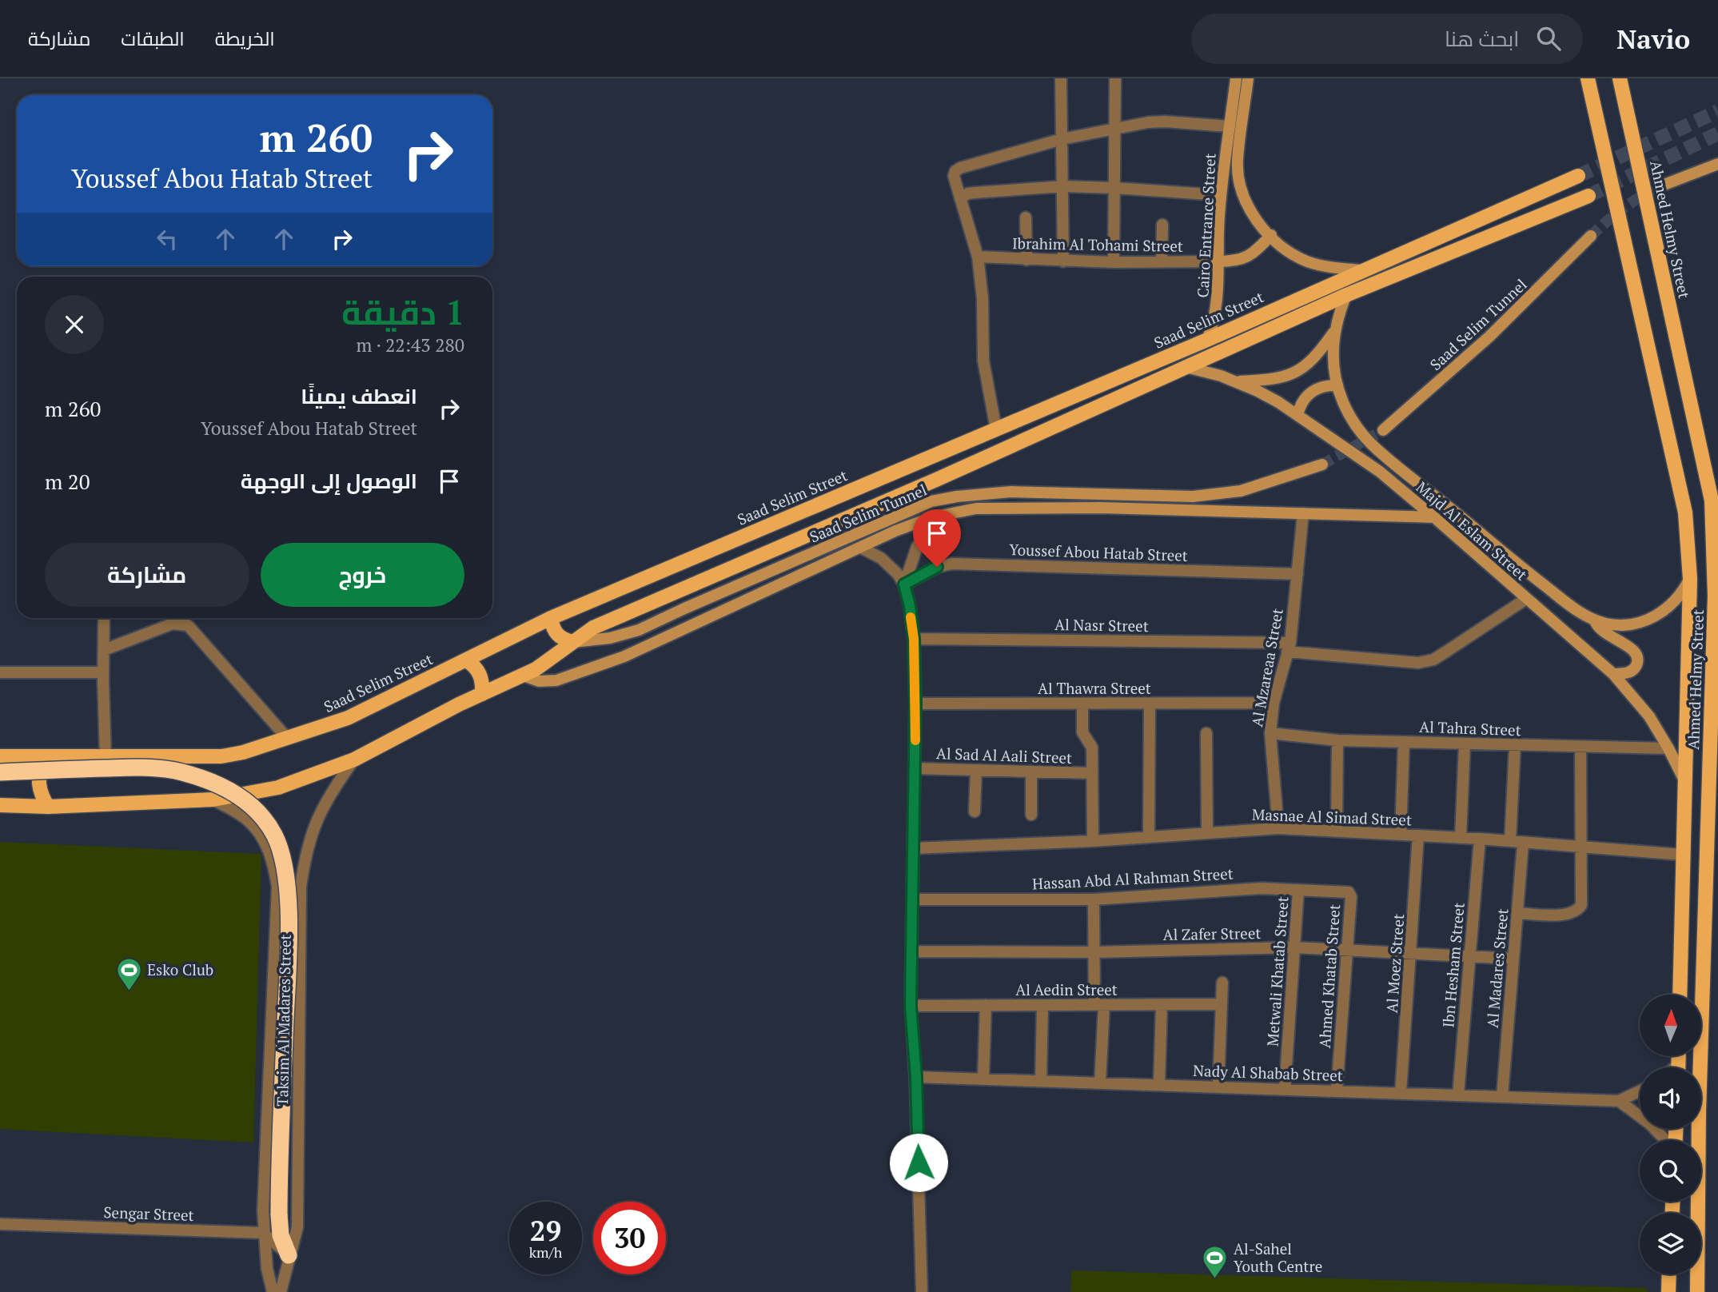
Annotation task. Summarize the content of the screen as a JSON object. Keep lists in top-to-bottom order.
{
  "streets": {
    "main road": ["Ahmed Helmy Street", "Saad Selim Street"],
    "street": [
      "Cairo Entrance Street",
      "Ibrahim Al Tohami Street",
      "Saad Selim Tunnel",
      "Majd Al Eslam Street",
      "Youssef Abou Hatab Street",
      "Al Nasr Street",
      "Al Mzareaa Street",
      "Al Thawra Street",
      "Al Tahra Street",
      "Al Sad Al Aali Street",
      "Masnae Al Simad Street",
      "Hassan Abd Al Rahman Street",
      "Al Zafer Street",
      "Al Moez Street",
      "Ibn Hesham Street",
      "Al Madares Street",
      "Metwali Khatab Street",
      "Ahmed Khatab Street",
      "Al Aedin Street",
      "Taksim Al Madares Street",
      "Nady Al Shabab Street",
      "Sengar Street"
    ]
  },
  "crossings": [
    ["Cairo Entrance Street", "Ibrahim Al Tohami Street"],
    ["Cairo Entrance Street", "Saad Selim Street"],
    ["Ahmed Helmy Street", "Majd Al Eslam Street"],
    ["Ahmed Helmy Street", "Masnae Al Simad Street"],
    ["Majd Al Eslam Street", "Al Nasr Street"],
    ["Majd Al Eslam Street", "Al Tahra Street"],
    ["Youssef Abou Hatab Street", "Al Mzareaa Street"],
    ["Al Nasr Street", "Al Mzareaa Street"],
    ["Al Mzareaa Street", "Al Thawra Street"],
    ["Al Mzareaa Street", "Al Tahra Street"],
    ["Al Mzareaa Street", "Masnae Al Simad Street"],
    ["Masnae Al Simad Street", "Al Moez Street"],
    ["Masnae Al Simad Street", "Ibn Hesham Street"],
    ["Masnae Al Simad Street", "Al Madares Street"],
    ["Hassan Abd Al Rahman Street", "Metwali Khatab Street"],
    ["Hassan Abd Al Rahman Street", "Ahmed Khatab Street"],
    ["Al Zafer Street", "Al Moez Street"],
    ["Al Zafer Street", "Ibn Hesham Street"],
    ["Al Zafer Street", "Al Madares Street"],
    ["Al Zafer Street", "Metwali Khatab Street"],
    ["Al Zafer Street", "Ahmed Khatab Street"],
    ["Al Moez Street", "Nady Al Shabab Street"],
    ["Ibn Hesham Street", "Nady Al Shabab Street"],
    ["Al Madares Street", "Nady Al Shabab Street"],
    ["Metwali Khatab Street", "Nady Al Shabab Street"],
    ["Ahmed Khatab Street", "Nady Al Shabab Street"],
    ["Taksim Al Madares Street", "Sengar Street"]
  ],
  "places": {
    "sports": ["Esko Club", "Al-Sahel Youth Centre"]
  },
  "north": "top",
  "page": {
    "header": "Navio",
    "search": "ابحث هنا",
    "nav": ["الخريطة", "الطبقات", "مشاركة"],
    "turn": ["260 m", "Youssef Abou Hatab Street"],
    "heading": ["1 دقيقة", "280 m · 22:43"],
    "list": [
      {
        "name": "انعطف يمينًا",
        "note": "Youssef Abou Hatab Street",
        "value": "260 m"
      },
      {
        "name": "الوصول إلى الوجهة",
        "value": "20 m"
      }
    ],
    "buttons": ["خروج", "مشاركة"],
    "speed": "29 km/h",
    "limit": "30"
  }
}
